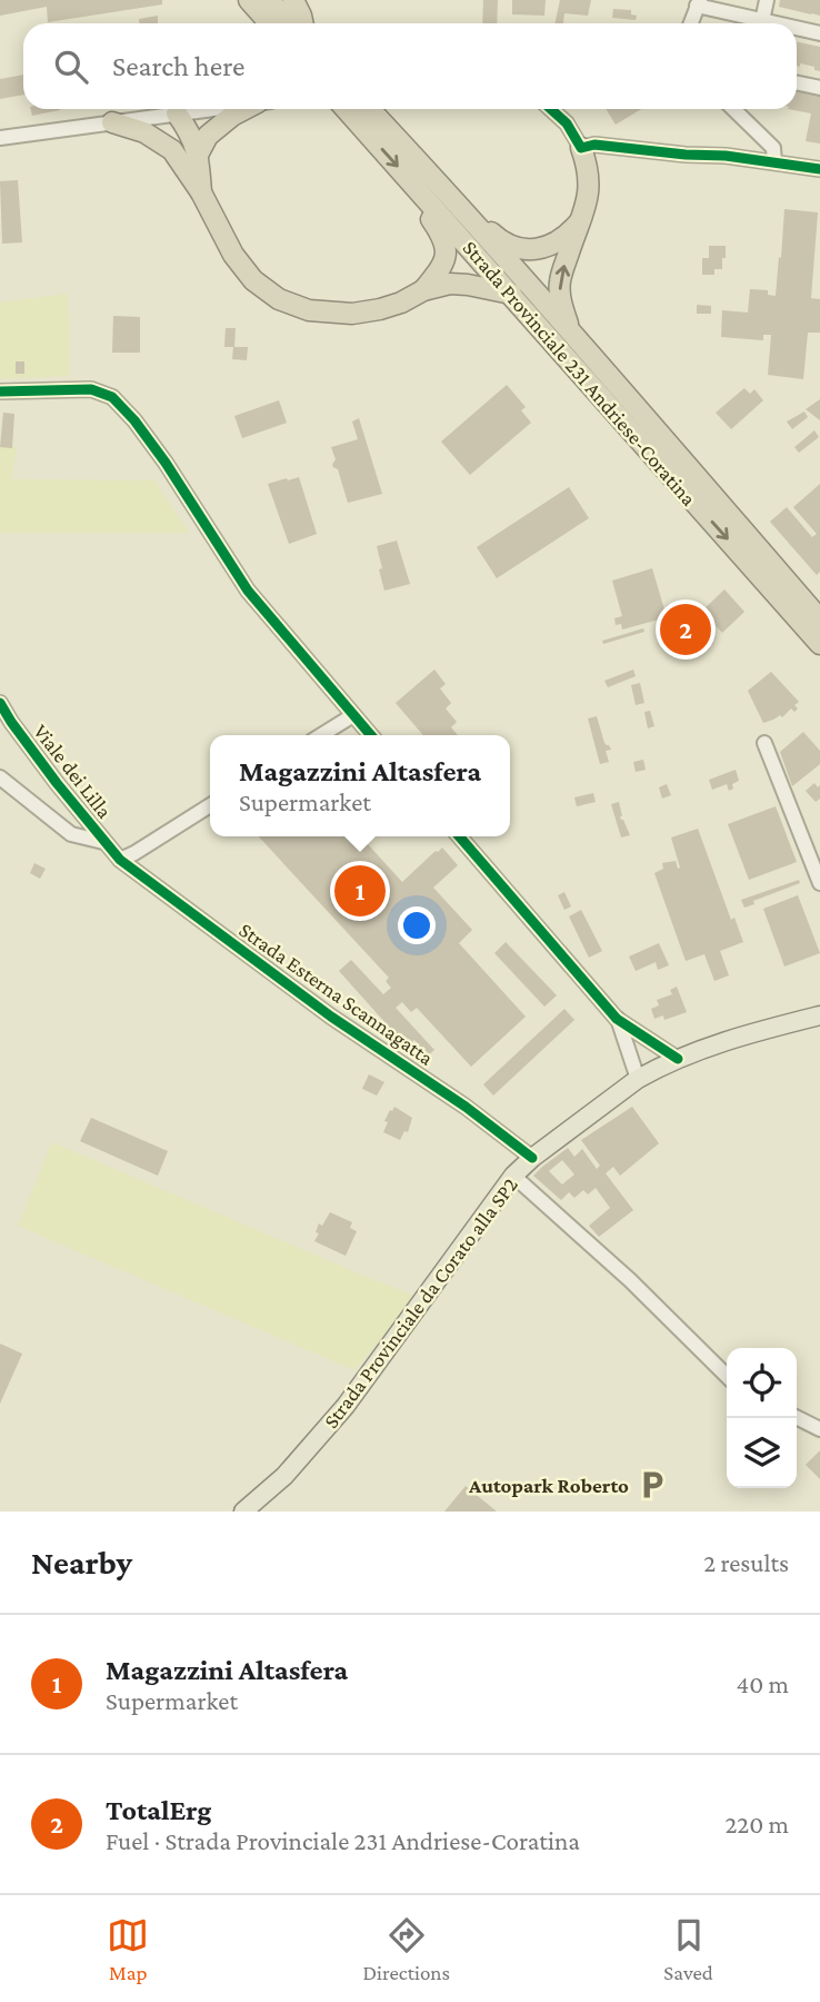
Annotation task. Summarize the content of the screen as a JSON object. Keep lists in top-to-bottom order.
{
  "streets": {
    "highway": ["Strada Provinciale 231 Andriese-Coratina"],
    "main road": ["Strada Provinciale da Corato alla SP2"],
    "street": ["Viale dei Lilla", "Strada Esterna Scannagatta"]
  },
  "crossings": [
    ["Viale dei Lilla", "Strada Esterna Scannagatta"],
    ["Strada Esterna Scannagatta", "Strada Provinciale da Corato alla SP2"]
  ],
  "places": {
    "parking": ["Autopark Roberto"]
  },
  "page": {
    "search": "Search here",
    "pins": ["2", "1"],
    "popup": ["Magazzini Altasfera", "Supermarket"],
    "heading": ["Nearby", "2 results"],
    "list": [
      {
        "mark": "1",
        "name": "Magazzini Altasfera",
        "note": "Supermarket",
        "value": "40 m"
      },
      {
        "mark": "2",
        "name": "TotalErg",
        "note": "Fuel · Strada Provinciale 231 Andriese-Coratina",
        "value": "220 m"
      }
    ],
    "nav": ["Map", "Directions", "Saved"]
  }
}
